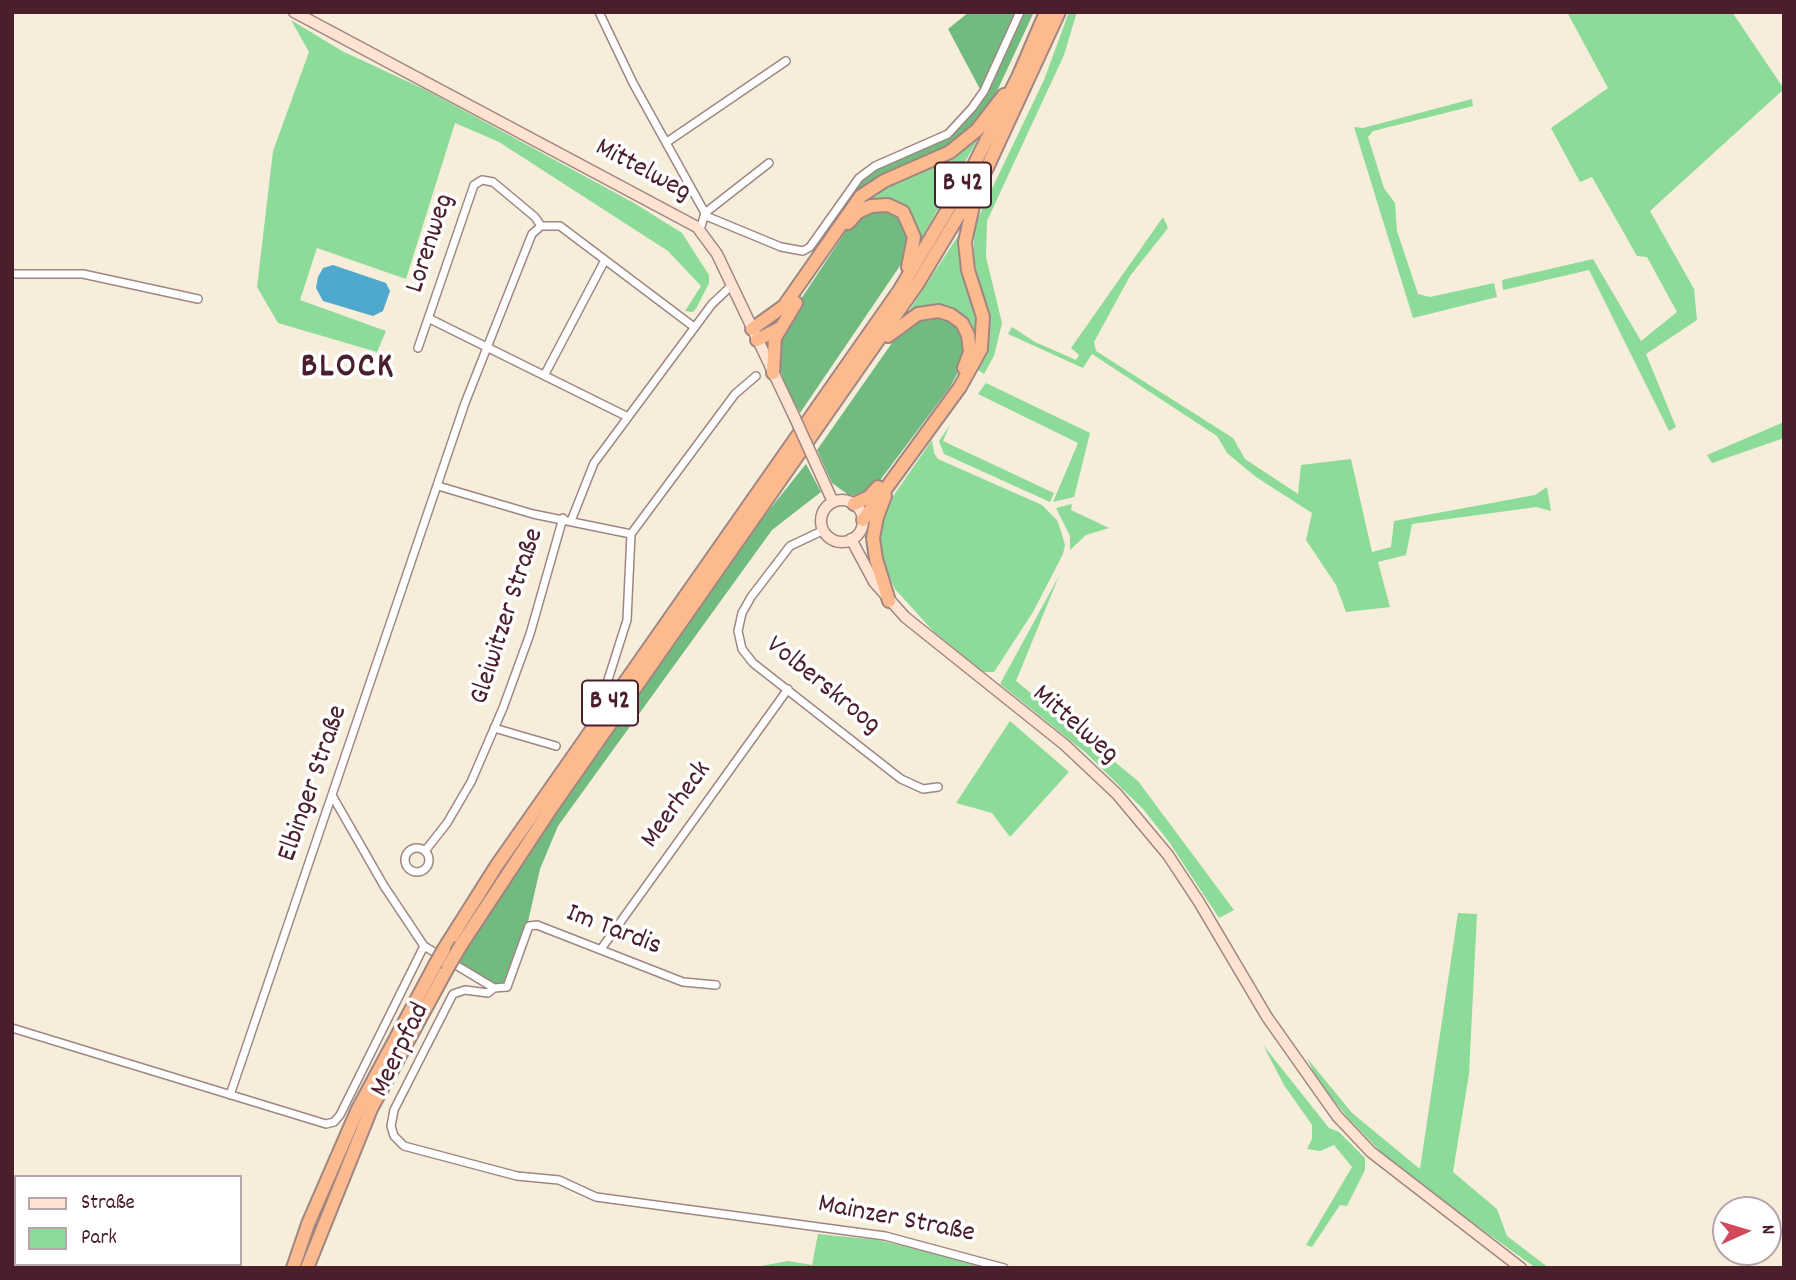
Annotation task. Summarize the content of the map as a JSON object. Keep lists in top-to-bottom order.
{
  "streets": {
    "highway": ["B 42"],
    "main road": ["Mittelweg"],
    "street": [
      "Lorenweg",
      "Gleiwitzer Straße",
      "Volberskroog",
      "Elbinger Straße",
      "Meerheck",
      "Im Tardis",
      "Meerpfad",
      "Mainzer Straße"
    ]
  },
  "crossings": [
    ["Mittelweg", "Volberskroog"],
    ["Lorenweg", "Elbinger Straße"],
    ["Volberskroog", "Meerheck"],
    ["Elbinger Straße", "Meerpfad"],
    ["Meerheck", "Im Tardis"],
    ["Im Tardis", "Meerpfad"],
    ["Meerpfad", "Mainzer Straße"]
  ],
  "districts": ["BLOCK"],
  "legend": ["Straße", "Park"],
  "north": "right"
}
